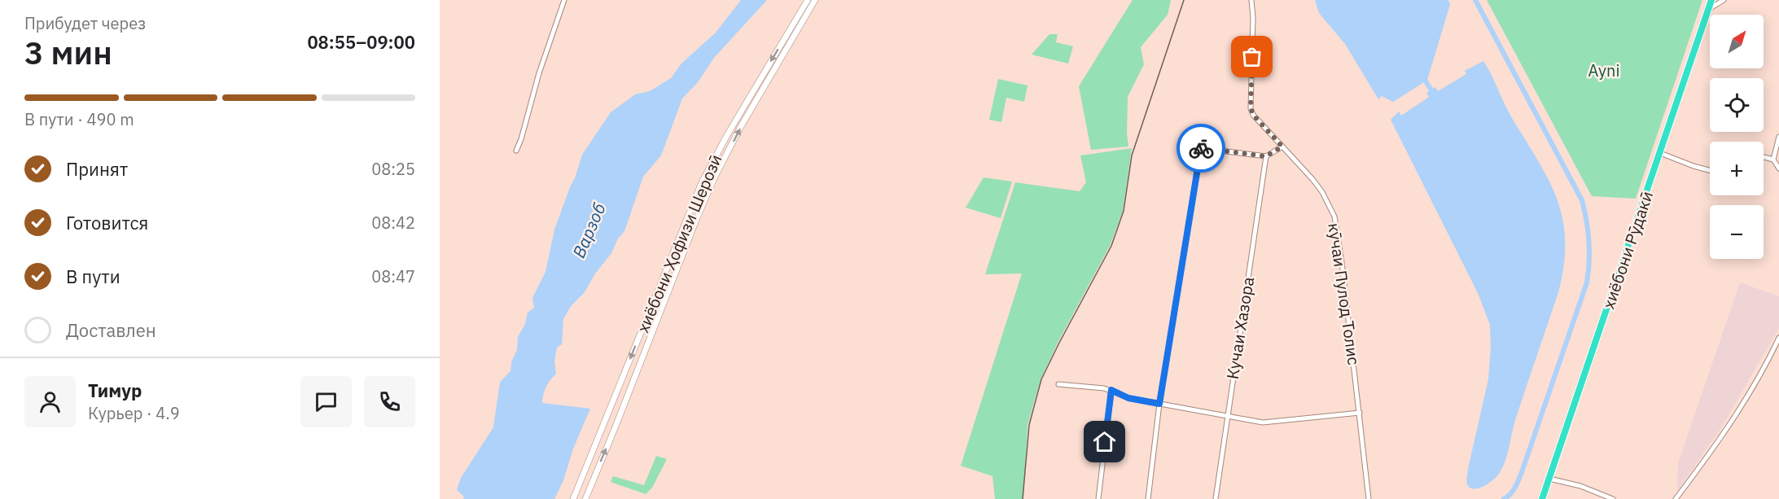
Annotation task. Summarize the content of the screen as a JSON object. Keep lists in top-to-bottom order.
{
  "streets": {
    "highway": ["хиёбони Рӯдакӣ"],
    "main road": ["хиёбони Ҳофизи Шерозӣ"],
    "street": ["кӯчаи Пулод Толис", "Кучаи Хазора"]
  },
  "water": ["Варзоб"],
  "parks": ["Ayni"],
  "north": "top right",
  "page": {
    "heading": ["3 мин", "Прибудет через", "08:55–09:00"],
    "panel": ["Тимур", "Курьер · 4.9"],
    "map_buttons": ["+", "−"],
    "bar": "В пути · 490 m",
    "list": [
      ["Принят", "08:25"],
      ["Готовится", "08:42"],
      ["В пути", "08:47"],
      "Доставлен"
    ]
  }
}
